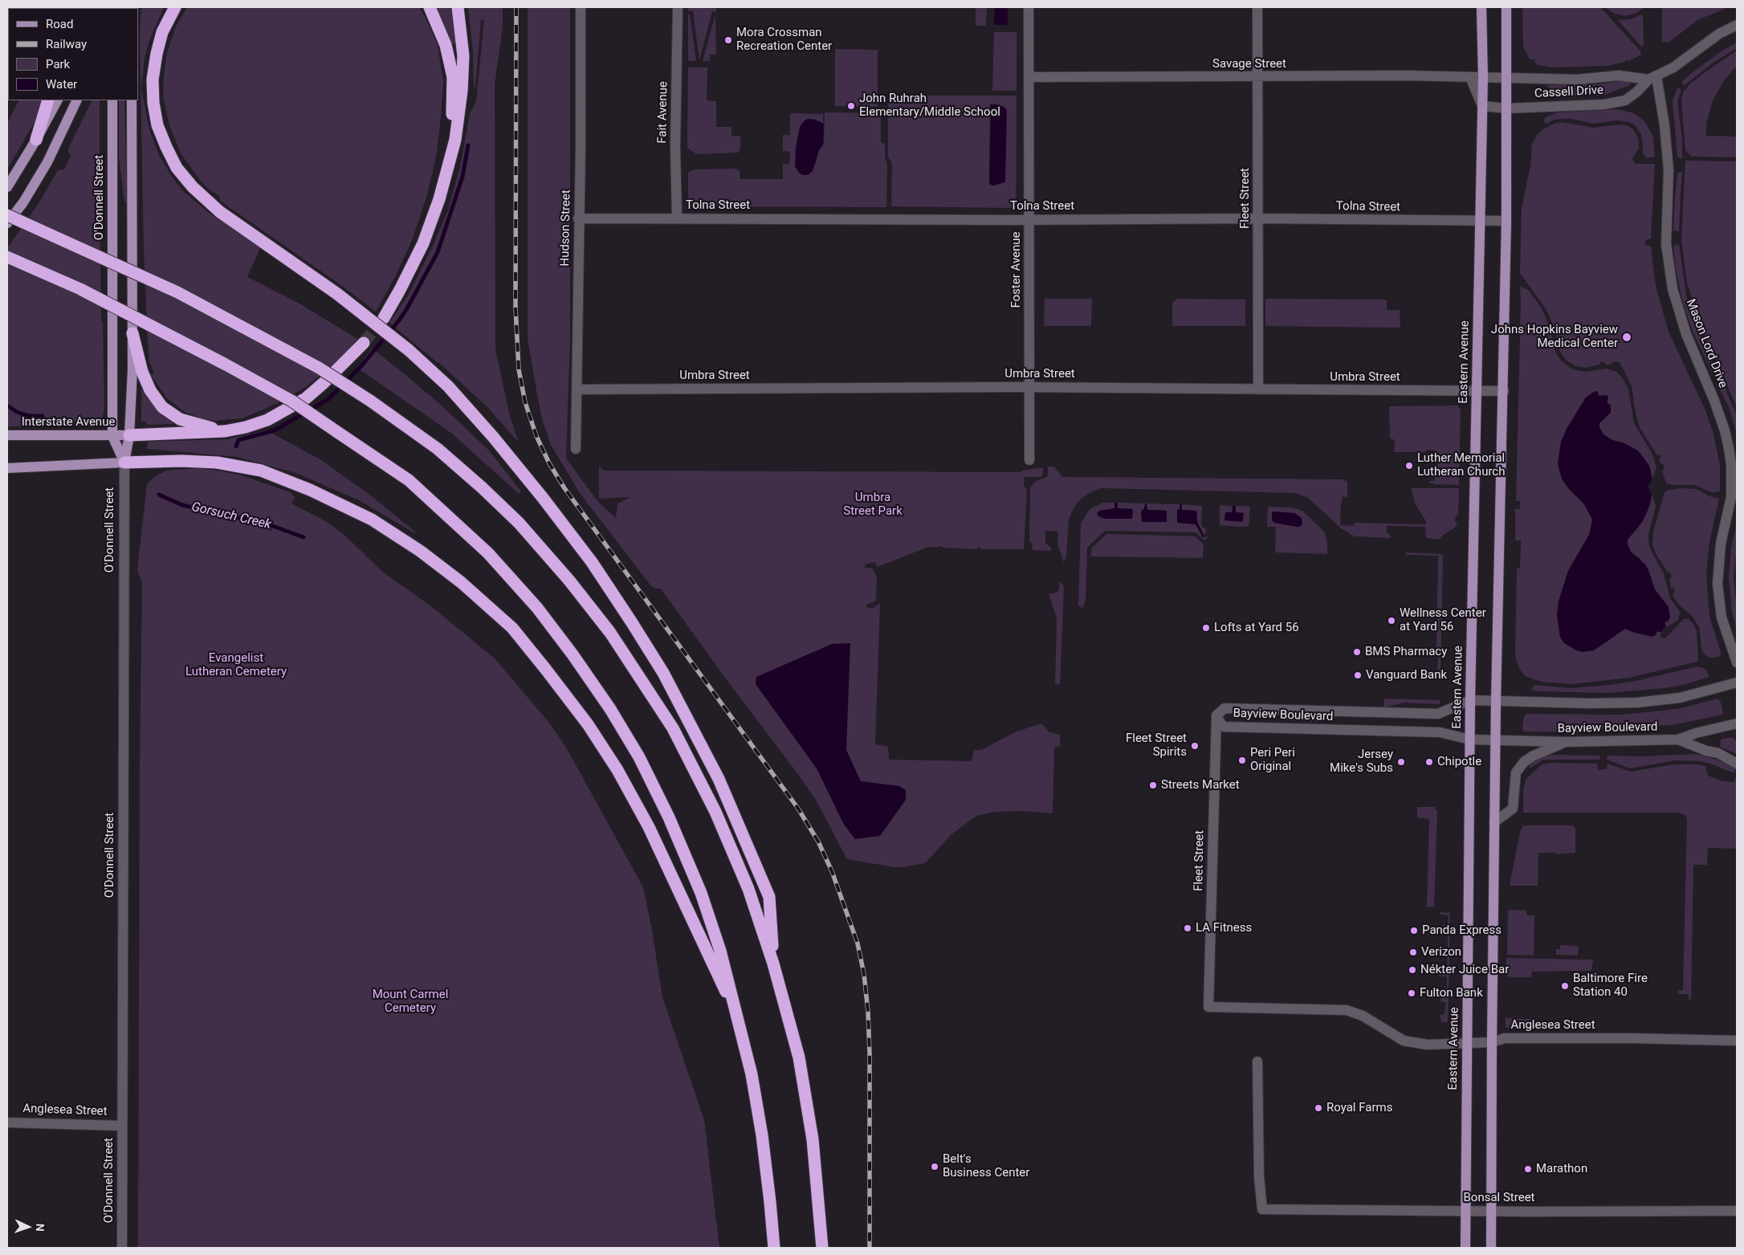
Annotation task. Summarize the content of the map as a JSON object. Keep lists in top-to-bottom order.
{
  "streets": {
    "main road": ["O'Donnell Street", "Eastern Avenue", "Interstate Avenue"],
    "street": [
      "Savage Street",
      "Cassell Drive",
      "Fait Avenue",
      "Fleet Street",
      "Tolna Street",
      "Hudson Street",
      "Foster Avenue",
      "Mason Lord Drive",
      "Umbra Street",
      "Bayview Boulevard",
      "Anglesea Street",
      "Bonsal Street"
    ]
  },
  "crossings": [
    ["Savage Street", "Cassell Drive"],
    ["Savage Street", "Fleet Street"],
    ["Savage Street", "Foster Avenue"],
    ["Savage Street", "Eastern Avenue"],
    ["Cassell Drive", "Mason Lord Drive"],
    ["Cassell Drive", "Eastern Avenue"],
    ["Fait Avenue", "Tolna Street"],
    ["O'Donnell Street", "Interstate Avenue"],
    ["O'Donnell Street", "Anglesea Street"],
    ["Fleet Street", "Tolna Street"],
    ["Fleet Street", "Umbra Street"],
    ["Fleet Street", "Bayview Boulevard"],
    ["Fleet Street", "Anglesea Street"],
    ["Tolna Street", "Hudson Street"],
    ["Tolna Street", "Foster Avenue"],
    ["Tolna Street", "Eastern Avenue"],
    ["Hudson Street", "Umbra Street"],
    ["Foster Avenue", "Umbra Street"],
    ["Eastern Avenue", "Umbra Street"],
    ["Eastern Avenue", "Bayview Boulevard"],
    ["Eastern Avenue", "Anglesea Street"],
    ["Eastern Avenue", "Bonsal Street"]
  ],
  "water": ["Gorsuch Creek"],
  "parks": ["Umbra Street Park", "Evangelist Lutheran Cemetery", "Mount Carmel Cemetery"],
  "places": [
    "Mora Crossman Recreation Center",
    "John Ruhrah Elementary/Middle School",
    "Johns Hopkins Bayview Medical Center",
    "Luther Memorial Lutheran Church",
    "Wellness Center at Yard 56",
    "Lofts at Yard 56",
    "BMS Pharmacy",
    "Vanguard Bank",
    "Fleet Street Spirits",
    "Peri Peri Original",
    "Jersey Mike's Subs",
    "Chipotle",
    "Streets Market",
    "LA Fitness",
    "Panda Express",
    "Verizon",
    "Nékter Juice Bar",
    "Baltimore Fire Station 40",
    "Fulton Bank",
    "Royal Farms",
    "Belt's Business Center",
    "Marathon"
  ],
  "legend": [
    "Road",
    "Railway",
    "Park",
    "Water"
  ],
  "north": "right"
}
